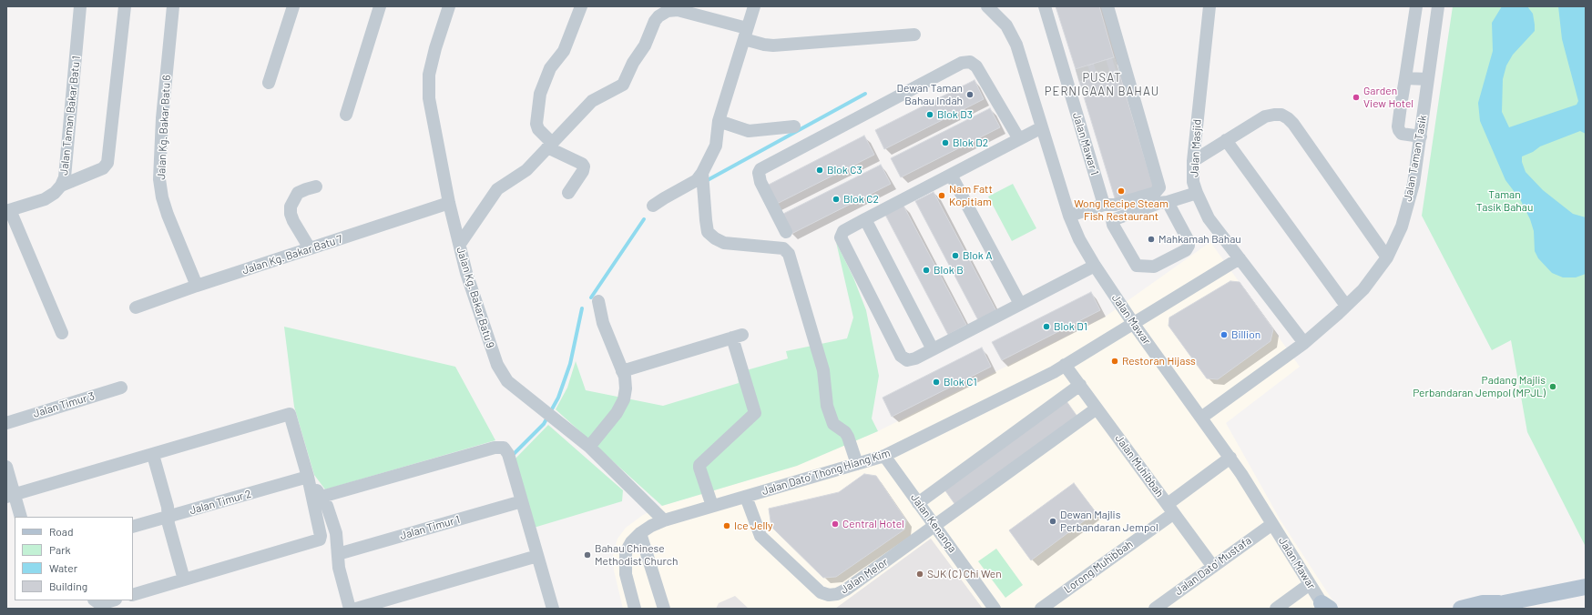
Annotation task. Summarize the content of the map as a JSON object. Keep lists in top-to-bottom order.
{
  "streets": {
    "street": [
      "Jalan Taman Bakar Batu 1",
      "Jalan Kg. Bakar Batu 6",
      "Jalan Mawar 1",
      "Jalan Masjid",
      "Jalan Taman Tasik",
      "Jalan Kg. Bakar Batu 7",
      "Jalan Kg. Bakar Batu 9",
      "Jalan Mawar",
      "Jalan Timur 3",
      "Jalan Muhibbah",
      "Jalan Dato' Thong Hiang Kim",
      "Jalan Timur 2",
      "Jalan Kenanga",
      "Jalan Timur 1",
      "Jalan Dato' Mustafa",
      "Lorong Muhibbah",
      "Jalan Melor"
    ]
  },
  "crossings": [
    ["Jalan Kg. Bakar Batu 6", "Jalan Kg. Bakar Batu 7"],
    ["Jalan Masjid", "Jalan Taman Tasik"],
    ["Jalan Masjid", "Jalan Dato' Thong Hiang Kim"],
    ["Jalan Taman Tasik", "Jalan Mawar"],
    ["Jalan Kg. Bakar Batu 7", "Jalan Kg. Bakar Batu 9"],
    ["Jalan Kg. Bakar Batu 9", "Jalan Dato' Thong Hiang Kim"],
    ["Jalan Mawar", "Jalan Dato' Thong Hiang Kim"],
    ["Jalan Mawar", "Jalan Dato' Mustafa"],
    ["Jalan Mawar", "Lorong Muhibbah"],
    ["Jalan Muhibbah", "Jalan Dato' Thong Hiang Kim"],
    ["Jalan Muhibbah", "Jalan Dato' Mustafa"],
    ["Jalan Muhibbah", "Lorong Muhibbah"],
    ["Jalan Muhibbah", "Jalan Melor"],
    ["Jalan Dato' Thong Hiang Kim", "Jalan Kenanga"],
    ["Jalan Dato' Thong Hiang Kim", "Jalan Melor"],
    ["Jalan Kenanga", "Jalan Melor"]
  ],
  "districts": ["PUSAT PERNIGAAN BAHAU"],
  "parks": ["Taman Tasik Bahau"],
  "places": [
    "Dewan Taman Bahau Indah",
    "Garden View Hotel",
    "Blok D3",
    "Blok D2",
    "Blok C3",
    "Wong Recipe Steam Fish Restaurant",
    "Nam Fatt Kopitiam",
    "Blok C2",
    "Mahkamah Bahau",
    "Blok A",
    "Blok B",
    "Blok D1",
    "Billion",
    "Restoran Hijass",
    "Blok C1",
    "Padang Majlis Perbandaran Jempol (MPJL)",
    "Dewan Majlis Perbandaran Jempol",
    "Central Hotel",
    "Ice Jelly",
    "Bahau Chinese Methodist Church",
    "SJK (C) Chi Wen"
  ],
  "legend": [
    "Road",
    "Park",
    "Water",
    "Building"
  ]
}
